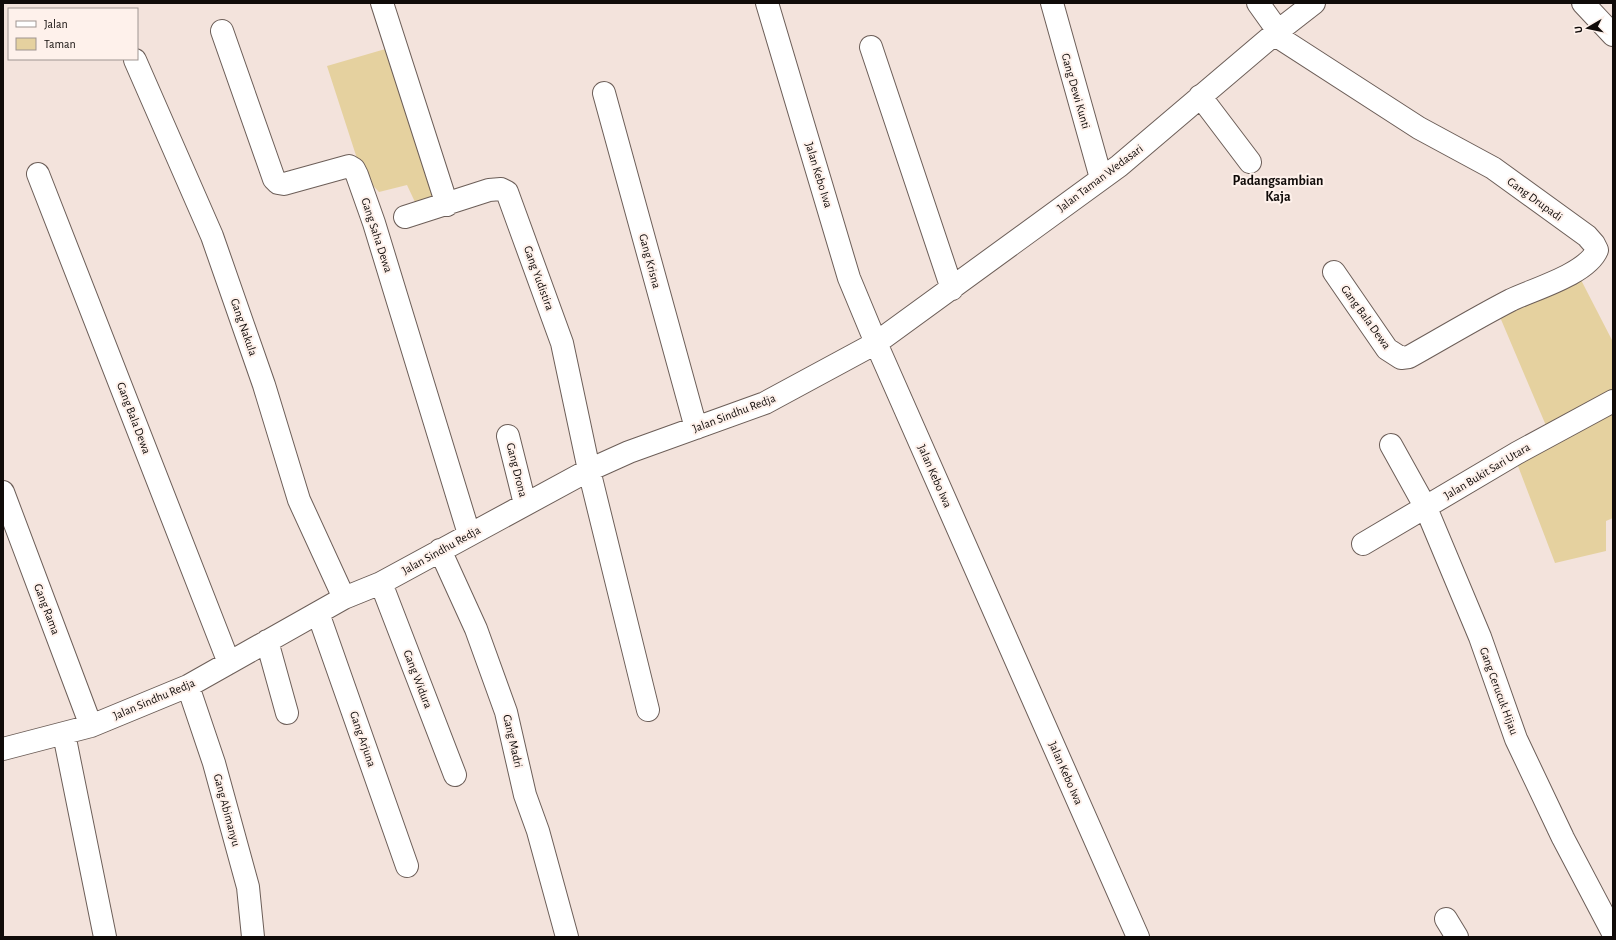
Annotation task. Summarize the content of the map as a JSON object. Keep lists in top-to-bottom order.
{
  "streets": {
    "street": [
      "Gang Dewi Kunti",
      "Jalan Kebo Iwa",
      "Jalan Taman Wedasari",
      "Gang Drupadi",
      "Gang Saha Dewa",
      "Gang Krisna",
      "Gang Yudistira",
      "Gang Bala Dewa",
      "Gang Nakula",
      "Jalan Sindhu Redja",
      "Gang Drona",
      "Jalan Bukit Sari Utara",
      "Gang Rama",
      "Gang Widura",
      "Gang Cerucuk Hijau",
      "Gang Arjuna",
      "Gang Madri",
      "Gang Abimanyu"
    ]
  },
  "crossings": [
    ["Gang Dewi Kunti", "Jalan Taman Wedasari"],
    ["Jalan Kebo Iwa", "Jalan Taman Wedasari"],
    ["Jalan Kebo Iwa", "Jalan Sindhu Redja"],
    ["Jalan Taman Wedasari", "Gang Drupadi"],
    ["Jalan Taman Wedasari", "Jalan Sindhu Redja"],
    ["Gang Drupadi", "Gang Bala Dewa"],
    ["Gang Saha Dewa", "Jalan Sindhu Redja"],
    ["Gang Krisna", "Jalan Sindhu Redja"],
    ["Gang Yudistira", "Jalan Sindhu Redja"],
    ["Gang Bala Dewa", "Jalan Sindhu Redja"],
    ["Gang Nakula", "Jalan Sindhu Redja"],
    ["Jalan Sindhu Redja", "Gang Drona"],
    ["Jalan Sindhu Redja", "Gang Rama"],
    ["Jalan Sindhu Redja", "Gang Widura"],
    ["Jalan Sindhu Redja", "Gang Arjuna"],
    ["Jalan Sindhu Redja", "Gang Madri"],
    ["Jalan Sindhu Redja", "Gang Abimanyu"],
    ["Jalan Bukit Sari Utara", "Gang Cerucuk Hijau"]
  ],
  "districts": ["Padangsambian Kaja"],
  "legend": ["Jalan", "Taman"],
  "north": "left"
}
